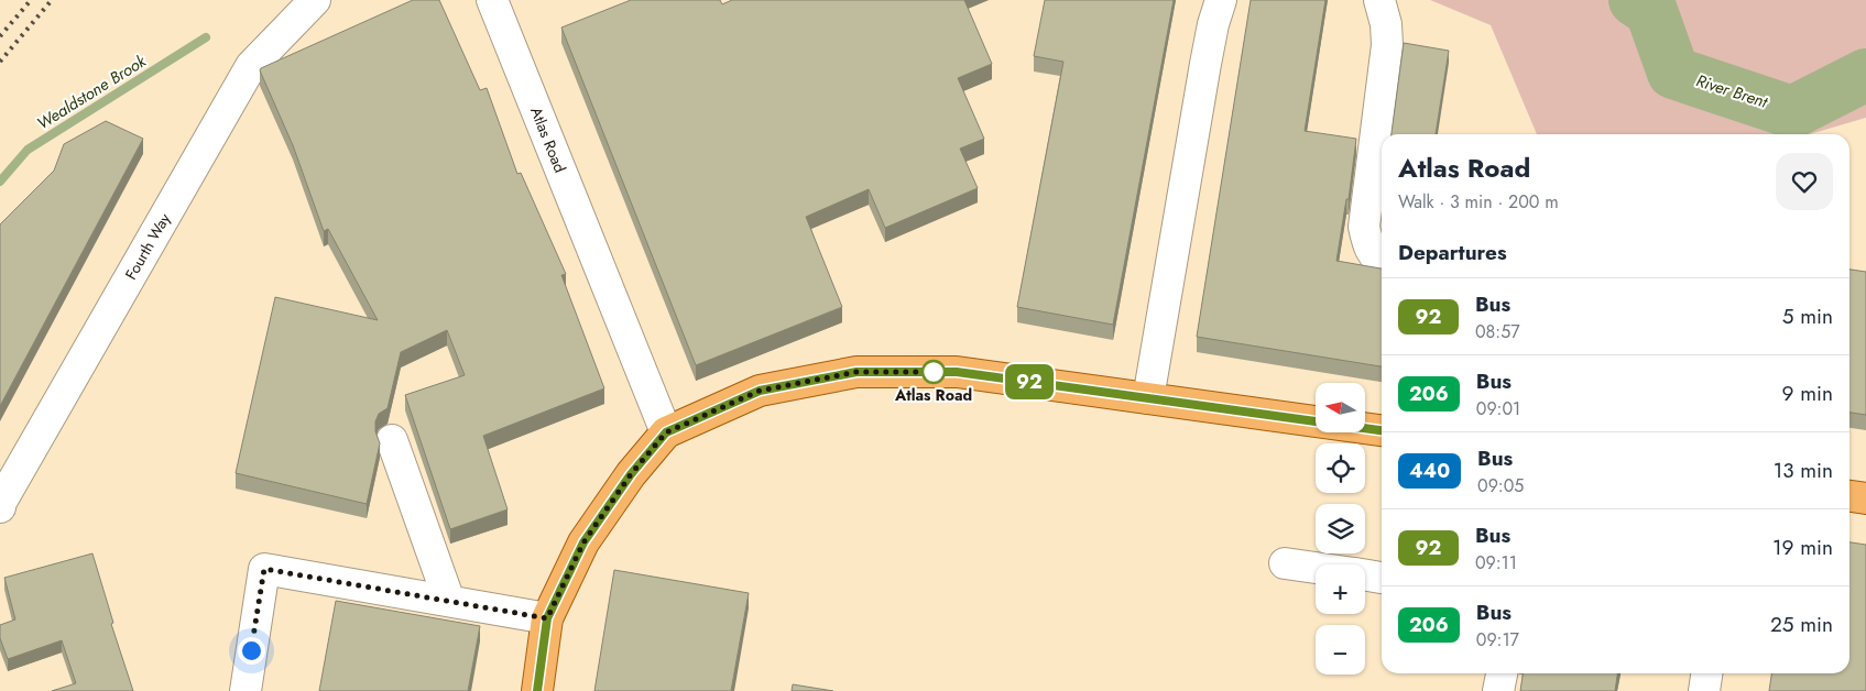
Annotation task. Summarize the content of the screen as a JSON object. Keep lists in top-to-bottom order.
{
  "streets": {
    "street": ["Atlas Road", "Fourth Way"]
  },
  "water": ["River Brent", "Wealdstone Brook"],
  "places": ["Atlas Road"],
  "lines": ["bus line 92"],
  "north": "left",
  "page": {
    "on_map": "92",
    "heading": [
      ["Atlas Road", "Walk · 3 min · 200 m"],
      "Departures"
    ],
    "list": [
      {
        "mark": "92",
        "name": "Bus",
        "note": "08:57",
        "value": "5 min"
      },
      {
        "mark": "206",
        "name": "Bus",
        "note": "09:01",
        "value": "9 min"
      },
      {
        "mark": "440",
        "name": "Bus",
        "note": "09:05",
        "value": "13 min"
      },
      {
        "mark": "92",
        "name": "Bus",
        "note": "09:11",
        "value": "19 min"
      },
      {
        "mark": "206",
        "name": "Bus",
        "note": "09:17",
        "value": "25 min"
      }
    ],
    "map_buttons": ["+", "−"]
  }
}
